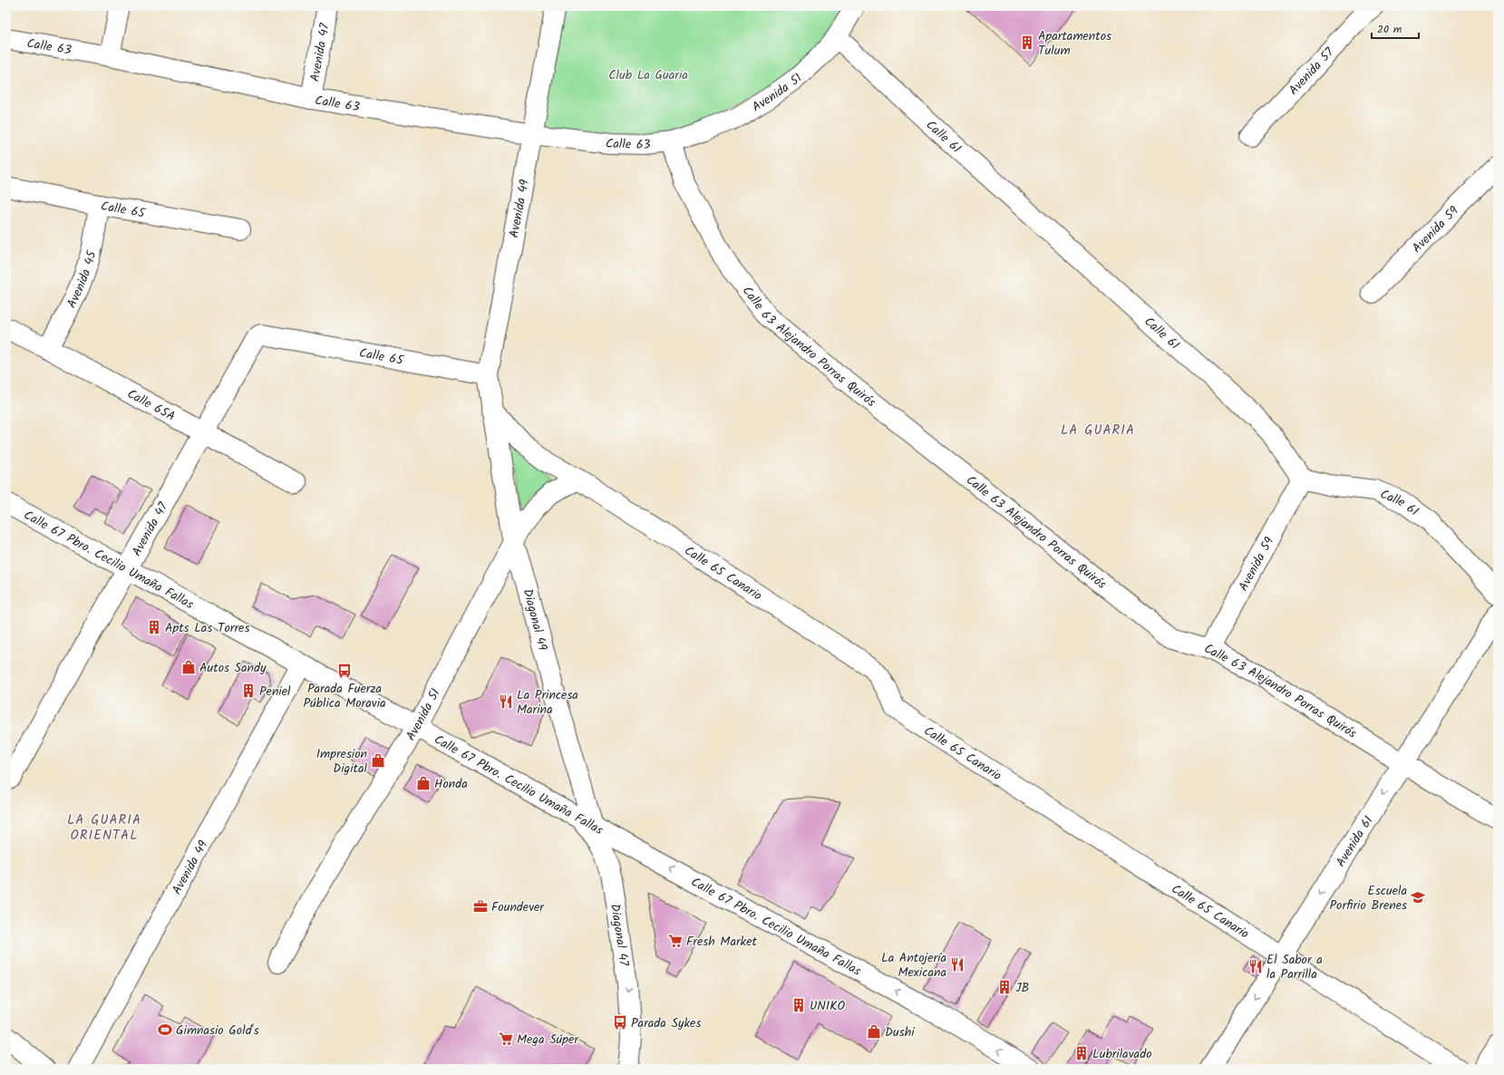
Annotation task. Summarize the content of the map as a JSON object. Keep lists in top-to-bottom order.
{
  "streets": {
    "street": [
      "Calle 63",
      "Avenida 47",
      "Avenida 57",
      "Avenida 51",
      "Calle 61",
      "Calle 65",
      "Avenida 49",
      "Avenida 59",
      "Avenida 45",
      "Calle 63 Alejandro Porras Quirós",
      "Calle 65A",
      "Calle 67 Pbro. Cecilio Umaña Fallas",
      "Calle 65 Canario",
      "Diagonal 49",
      "Avenida 61",
      "Diagonal 47"
    ]
  },
  "crossings": [
    ["Calle 63", "Avenida 47"],
    ["Calle 63", "Avenida 51"],
    ["Calle 63", "Avenida 49"],
    ["Calle 63", "Calle 63 Alejandro Porras Quirós"],
    ["Avenida 47", "Calle 65"],
    ["Avenida 47", "Calle 65A"],
    ["Avenida 47", "Calle 67 Pbro. Cecilio Umaña Fallas"],
    ["Avenida 51", "Calle 61"],
    ["Avenida 51", "Calle 63 Alejandro Porras Quirós"],
    ["Avenida 51", "Calle 67 Pbro. Cecilio Umaña Fallas"],
    ["Avenida 51", "Calle 65 Canario"],
    ["Avenida 51", "Diagonal 49"],
    ["Calle 61", "Avenida 59"],
    ["Calle 65", "Avenida 49"],
    ["Calle 65", "Avenida 45"],
    ["Avenida 49", "Calle 67 Pbro. Cecilio Umaña Fallas"],
    ["Avenida 49", "Calle 65 Canario"],
    ["Avenida 49", "Diagonal 49"],
    ["Avenida 59", "Calle 63 Alejandro Porras Quirós"],
    ["Avenida 45", "Calle 65A"],
    ["Calle 63 Alejandro Porras Quirós", "Avenida 61"],
    ["Calle 67 Pbro. Cecilio Umaña Fallas", "Diagonal 49"],
    ["Calle 67 Pbro. Cecilio Umaña Fallas", "Diagonal 47"],
    ["Calle 65 Canario", "Diagonal 49"],
    ["Calle 65 Canario", "Avenida 61"]
  ],
  "one_way": ["Calle 67 Pbro. Cecilio Umaña Fallas", "Avenida 61", "Diagonal 47"],
  "districts": ["LA GUARIA", "LA GUARIA ORIENTAL"],
  "parks": ["Club La Guaria"],
  "places": {
    "building": [
      "Apartamentos Tulum",
      "Apts Las Torres",
      "Peniel",
      "JB",
      "UNIKO",
      "Lubrilavado"
    ],
    "shop": [
      "Autos Sandy",
      "Impresion Digital",
      "Honda",
      "Dushi"
    ],
    "bus stop": ["Parada Fuerza Pública Moravia", "Parada Sykes"],
    "restaurant": ["La Princesa Marina", "La Antojería Mexicana", "El Sabor a la Parrilla"],
    "school or university": ["Escuela Porfirio Brenes"],
    "office": ["Foundever"],
    "supermarket": ["Fresh Market", "Mega Súper"],
    "sports": ["Gimnasio Gold's"]
  },
  "scale_bar": "20 m"
}
